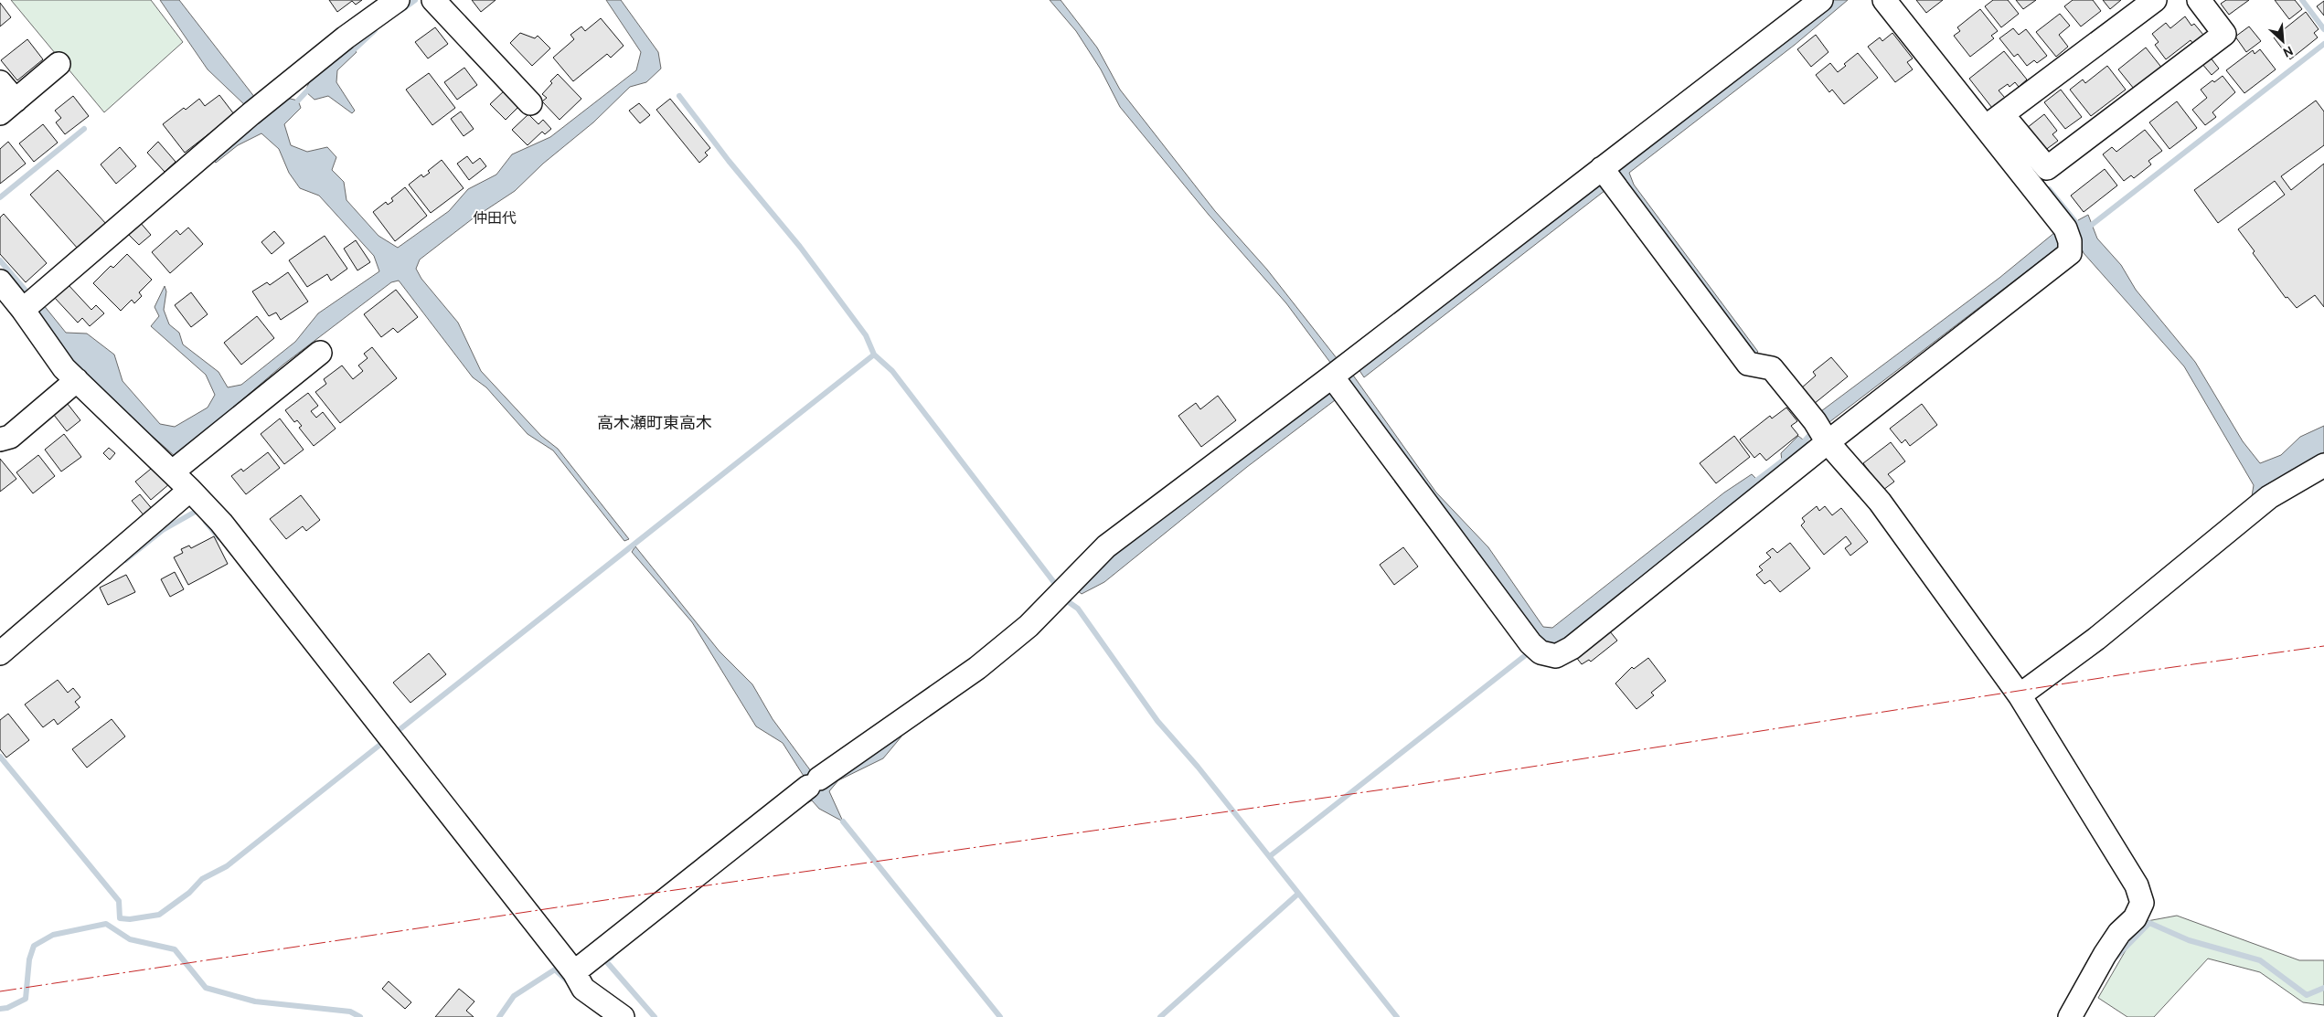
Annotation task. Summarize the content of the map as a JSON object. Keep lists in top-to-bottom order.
{
  "districts": ["仲田代", "高木瀬町東高木"],
  "north": "bottom right"
}
